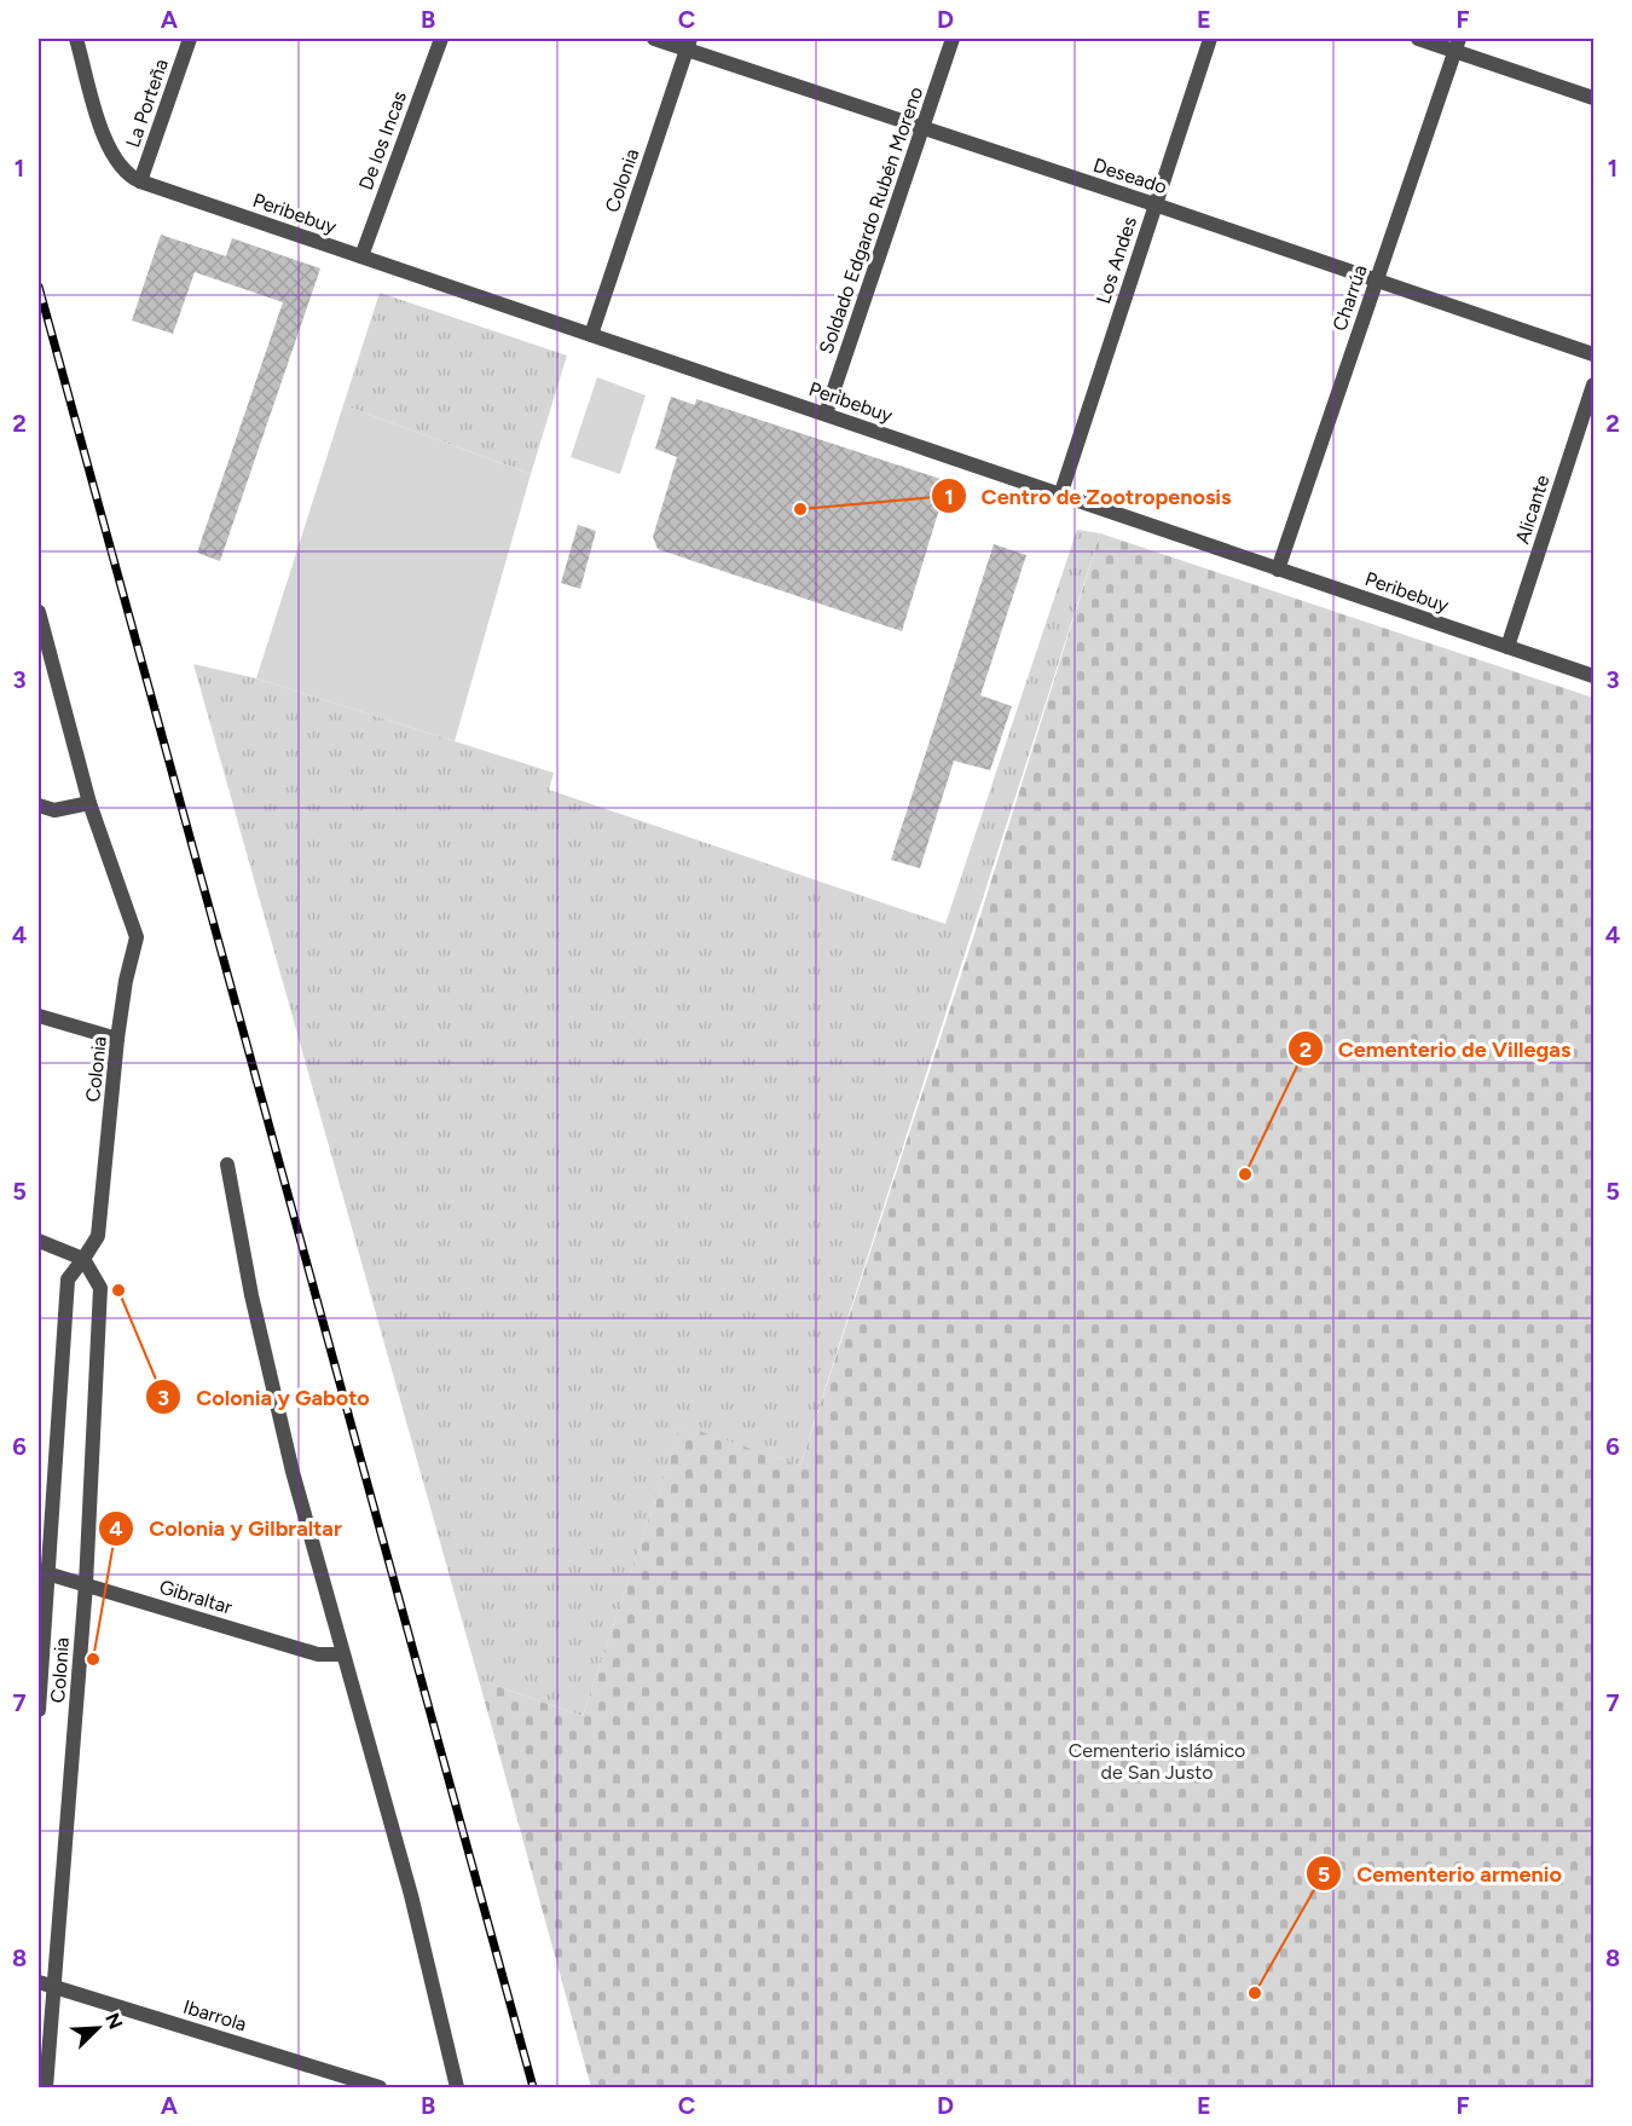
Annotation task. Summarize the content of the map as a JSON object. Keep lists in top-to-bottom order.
{
  "streets": {
    "street": [
      "La Porteña",
      "De los Incas",
      "Deseado",
      "Colonia",
      "Peribebuy",
      "Soldado Edgardo Rubén Moreno",
      "Los Andes",
      "Charrúa",
      "Alicante",
      "Gibraltar",
      "Ibarrola"
    ]
  },
  "crossings": [
    ["La Porteña", "Peribebuy"],
    ["De los Incas", "Peribebuy"],
    ["Deseado", "Colonia"],
    ["Deseado", "Soldado Edgardo Rubén Moreno"],
    ["Deseado", "Los Andes"],
    ["Deseado", "Charrúa"],
    ["Colonia", "Peribebuy"],
    ["Colonia", "Gibraltar"],
    ["Colonia", "Ibarrola"],
    ["Peribebuy", "Soldado Edgardo Rubén Moreno"],
    ["Peribebuy", "Los Andes"],
    ["Peribebuy", "Charrúa"],
    ["Peribebuy", "Alicante"]
  ],
  "parks": ["Cementerio islámico de San Justo"],
  "places": [
    "Centro de Zootropenosis",
    "Cementerio de Villegas",
    "Colonia y Gaboto",
    "Colonia y Gilbraltar",
    "Cementerio armenio"
  ],
  "north": "top right",
  "grid": {
    "columns": [
      "A",
      "B",
      "C",
      "D",
      "E",
      "F"
    ],
    "rows": [
      "1",
      "2",
      "3",
      "4",
      "5",
      "6",
      "7",
      "8"
    ]
  }
}
